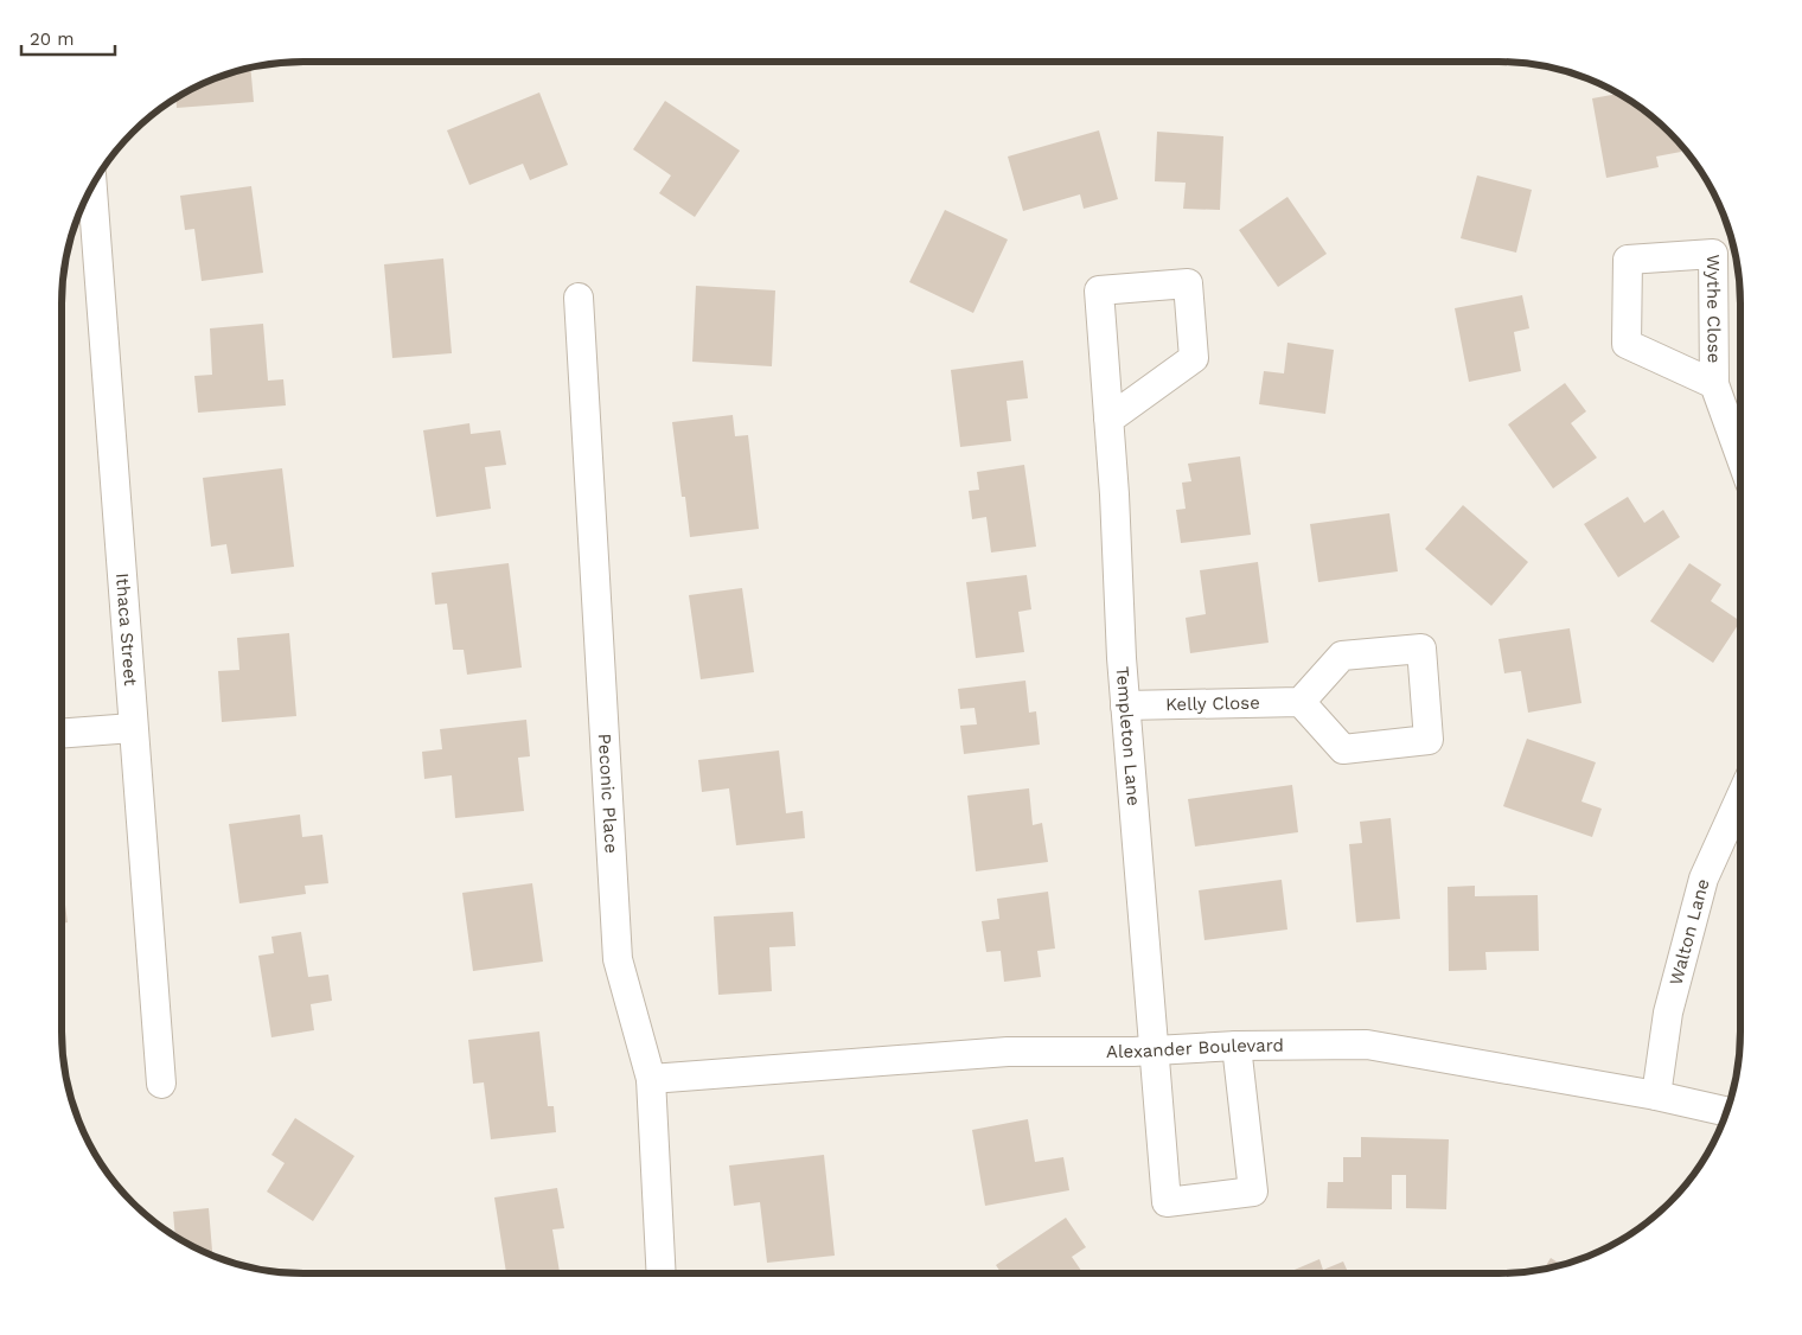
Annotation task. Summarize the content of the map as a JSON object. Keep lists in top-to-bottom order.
{
  "streets": {
    "street": [
      "Wythe Close",
      "Ithaca Street",
      "Kelly Close",
      "Templeton Lane",
      "Peconic Place",
      "Walton Lane",
      "Alexander Boulevard"
    ]
  },
  "crossings": [
    ["Kelly Close", "Templeton Lane"],
    ["Templeton Lane", "Alexander Boulevard"],
    ["Peconic Place", "Alexander Boulevard"],
    ["Walton Lane", "Alexander Boulevard"]
  ],
  "scale_bar": "20 m"
}
